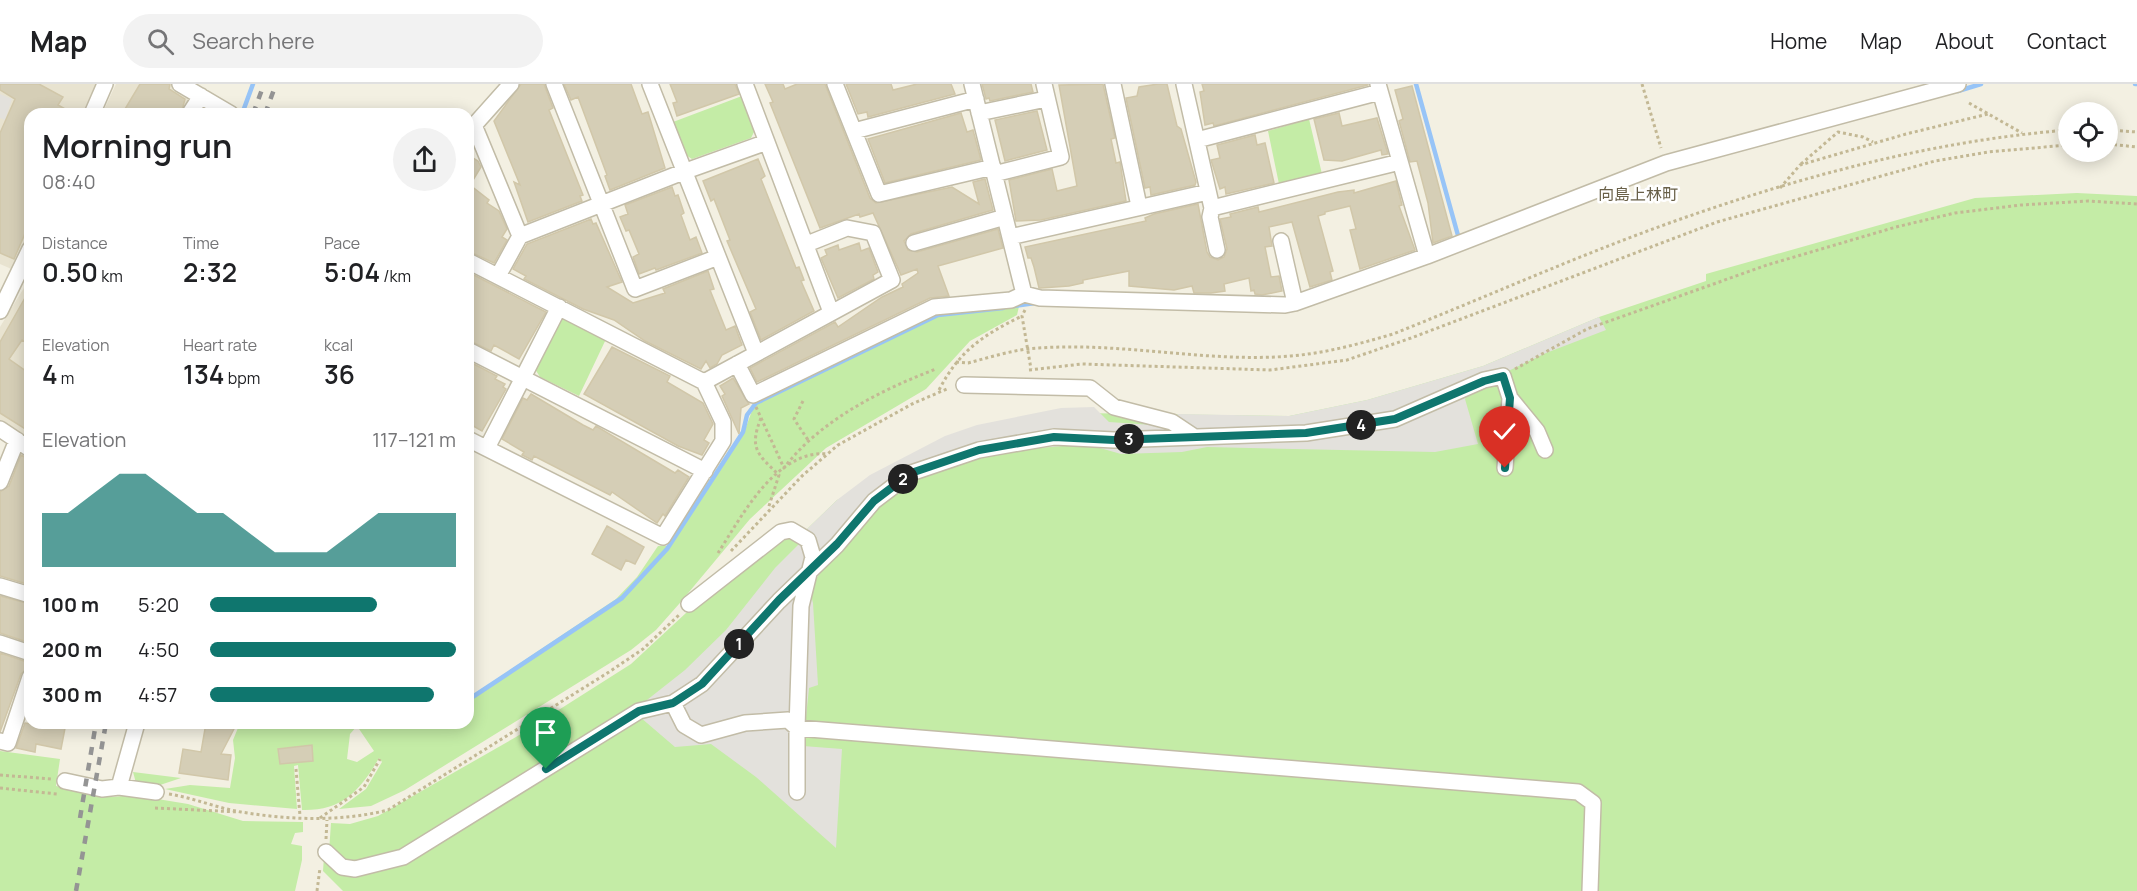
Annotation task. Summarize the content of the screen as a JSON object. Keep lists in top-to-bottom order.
{
  "districts": ["向島上林町"],
  "page": {
    "header": "Map",
    "search": "Search here",
    "nav": [
      "Home",
      "Map",
      "About",
      "Contact"
    ],
    "heading": ["Morning run", "08:40"],
    "stats": [
      ["Distance", "0.50 km"],
      ["Time", "2:32"],
      ["Pace", "5:04 /km"],
      ["Elevation", "4 m"],
      ["Heart rate", "134 bpm"],
      ["kcal", "36"]
    ],
    "pins": [
      "4",
      "3",
      "2",
      "1"
    ],
    "chart": ["Elevation", "117–121 m"],
    "list": [
      {
        "name": "100 m",
        "note": "5:20"
      },
      {
        "name": "200 m",
        "note": "4:50"
      },
      {
        "name": "300 m",
        "note": "4:57"
      }
    ]
  }
}
